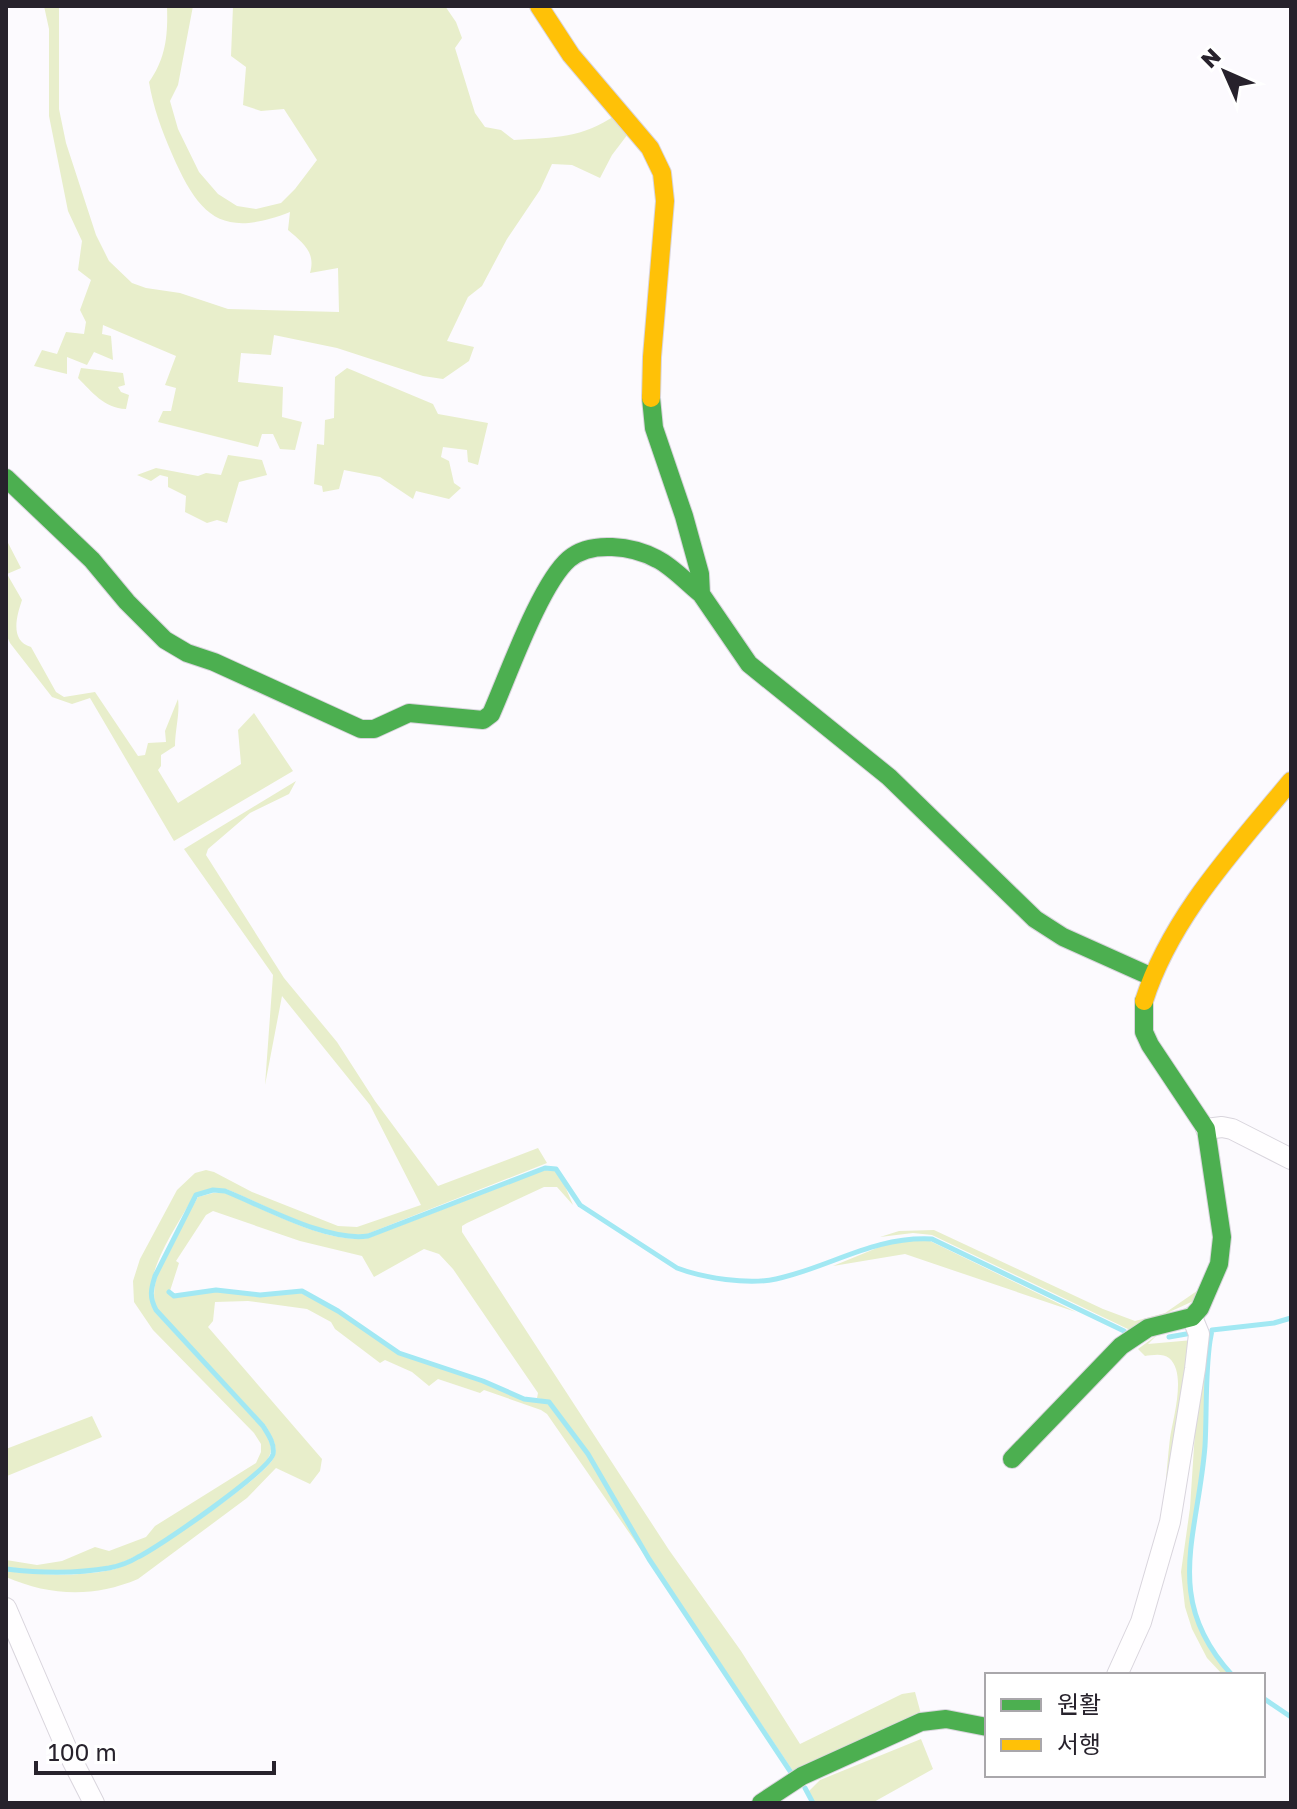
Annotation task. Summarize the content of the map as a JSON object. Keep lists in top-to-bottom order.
{
  "legend": ["원활", "서행"],
  "scale_bar": "100 m",
  "north": "top left"
}
